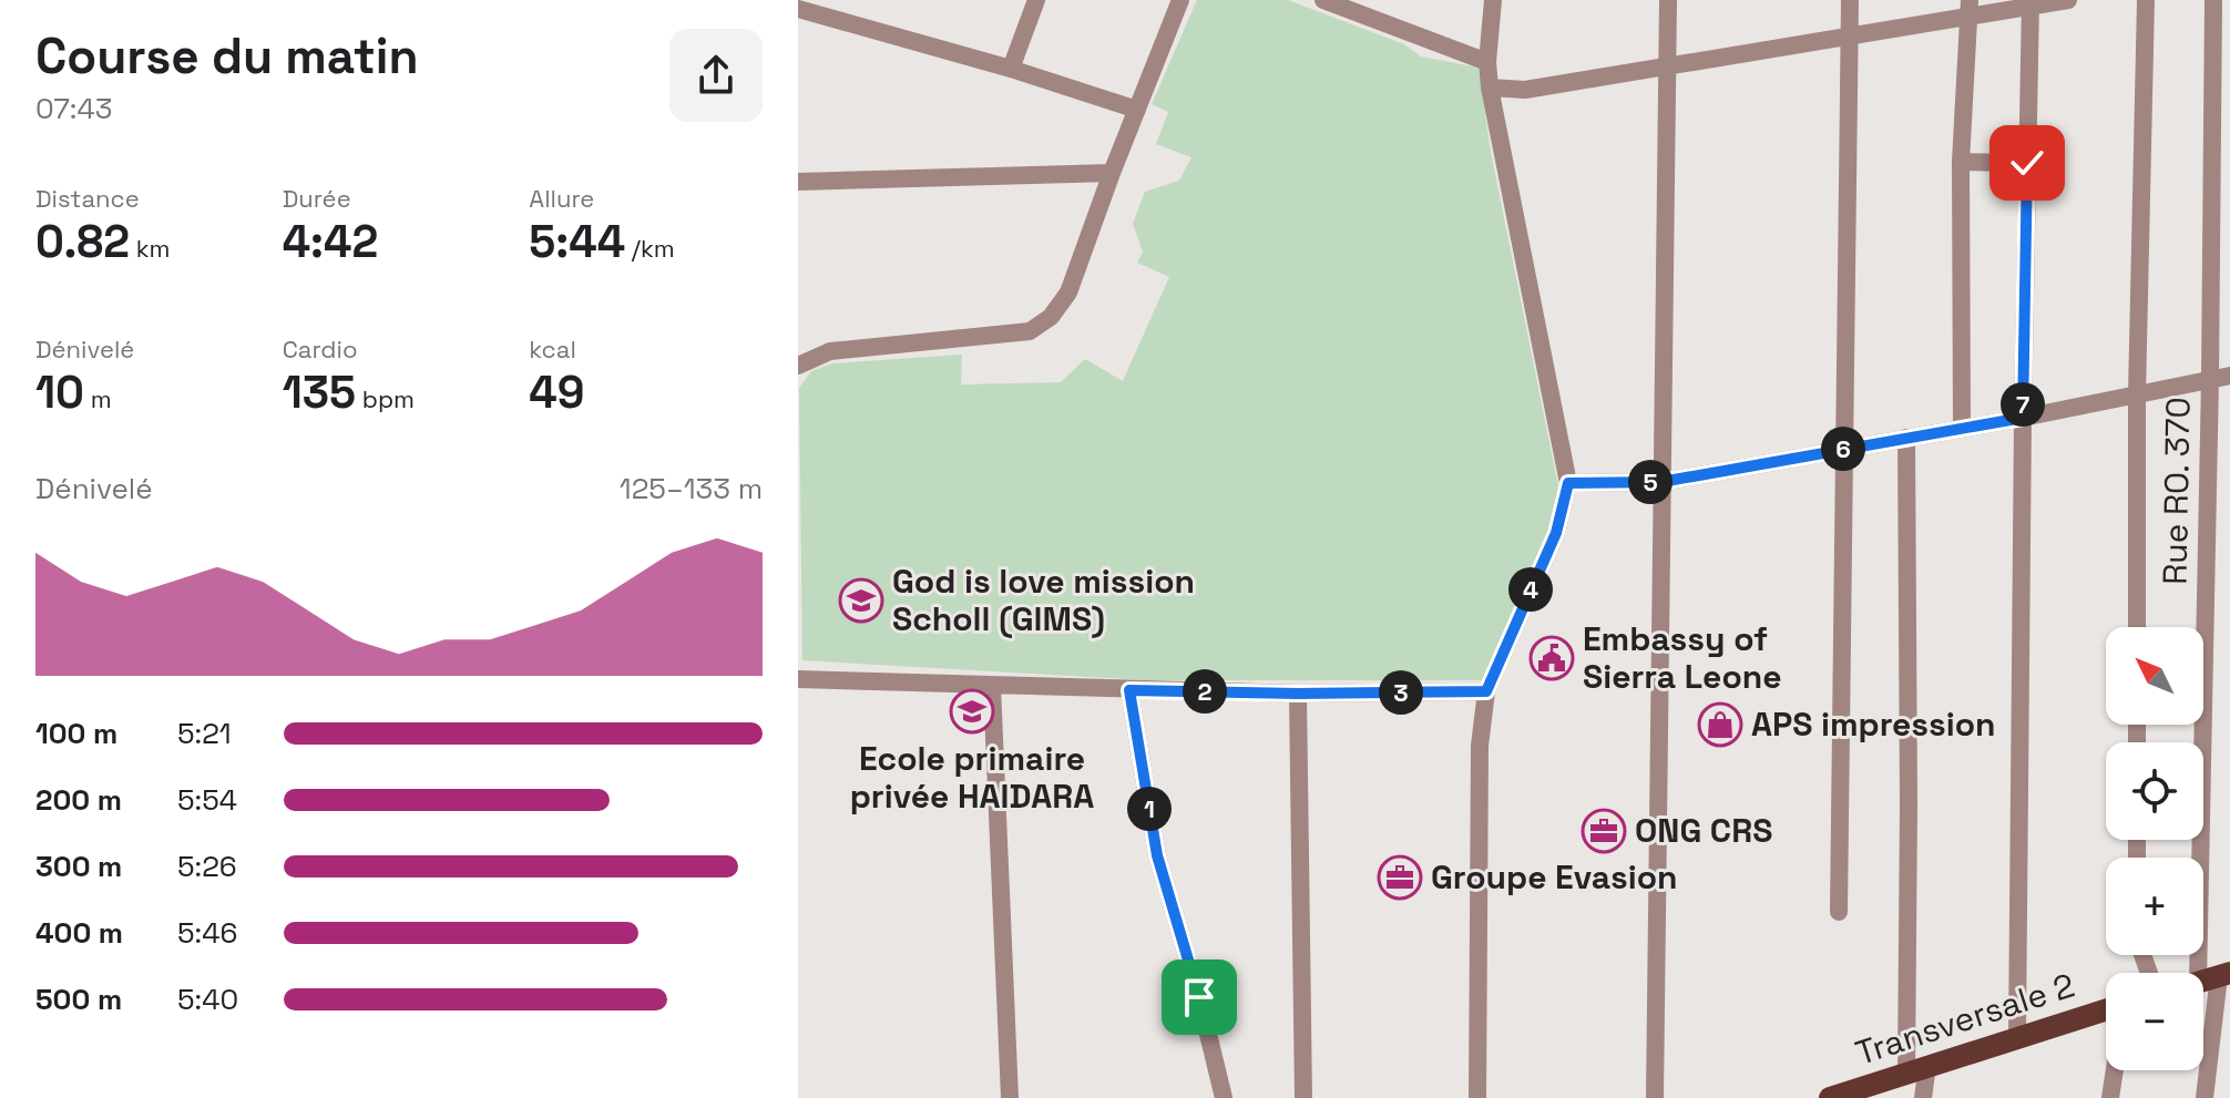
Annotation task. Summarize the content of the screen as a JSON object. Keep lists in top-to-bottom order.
{
  "streets": {
    "main road": ["Transversale 2"],
    "street": ["Rue RO. 370"]
  },
  "places": {
    "school or university": ["God is love mission Scholl (GlMS)", "Ecole primaire privée HAIDARA"],
    "public building": ["Embassy of Sierra Leone"],
    "shop": ["APS impression"],
    "office": ["ONG CRS", "Groupe Evasion"]
  },
  "north": "top left",
  "page": {
    "heading": ["Course du matin", "07:43"],
    "stats": [
      ["Distance", "0.82 km"],
      ["Durée", "4:42"],
      ["Allure", "5:44 /km"],
      ["Dénivelé", "10 m"],
      ["Cardio", "135 bpm"],
      ["kcal", "49"]
    ],
    "pins": [
      "7",
      "6",
      "5",
      "4",
      "2",
      "3",
      "1"
    ],
    "chart": ["Dénivelé", "125–133 m"],
    "map_buttons": ["+", "−"],
    "list": [
      {
        "name": "100 m",
        "note": "5:21"
      },
      {
        "name": "200 m",
        "note": "5:54"
      },
      {
        "name": "300 m",
        "note": "5:26"
      },
      {
        "name": "400 m",
        "note": "5:46"
      },
      {
        "name": "500 m",
        "note": "5:40"
      }
    ]
  }
}
